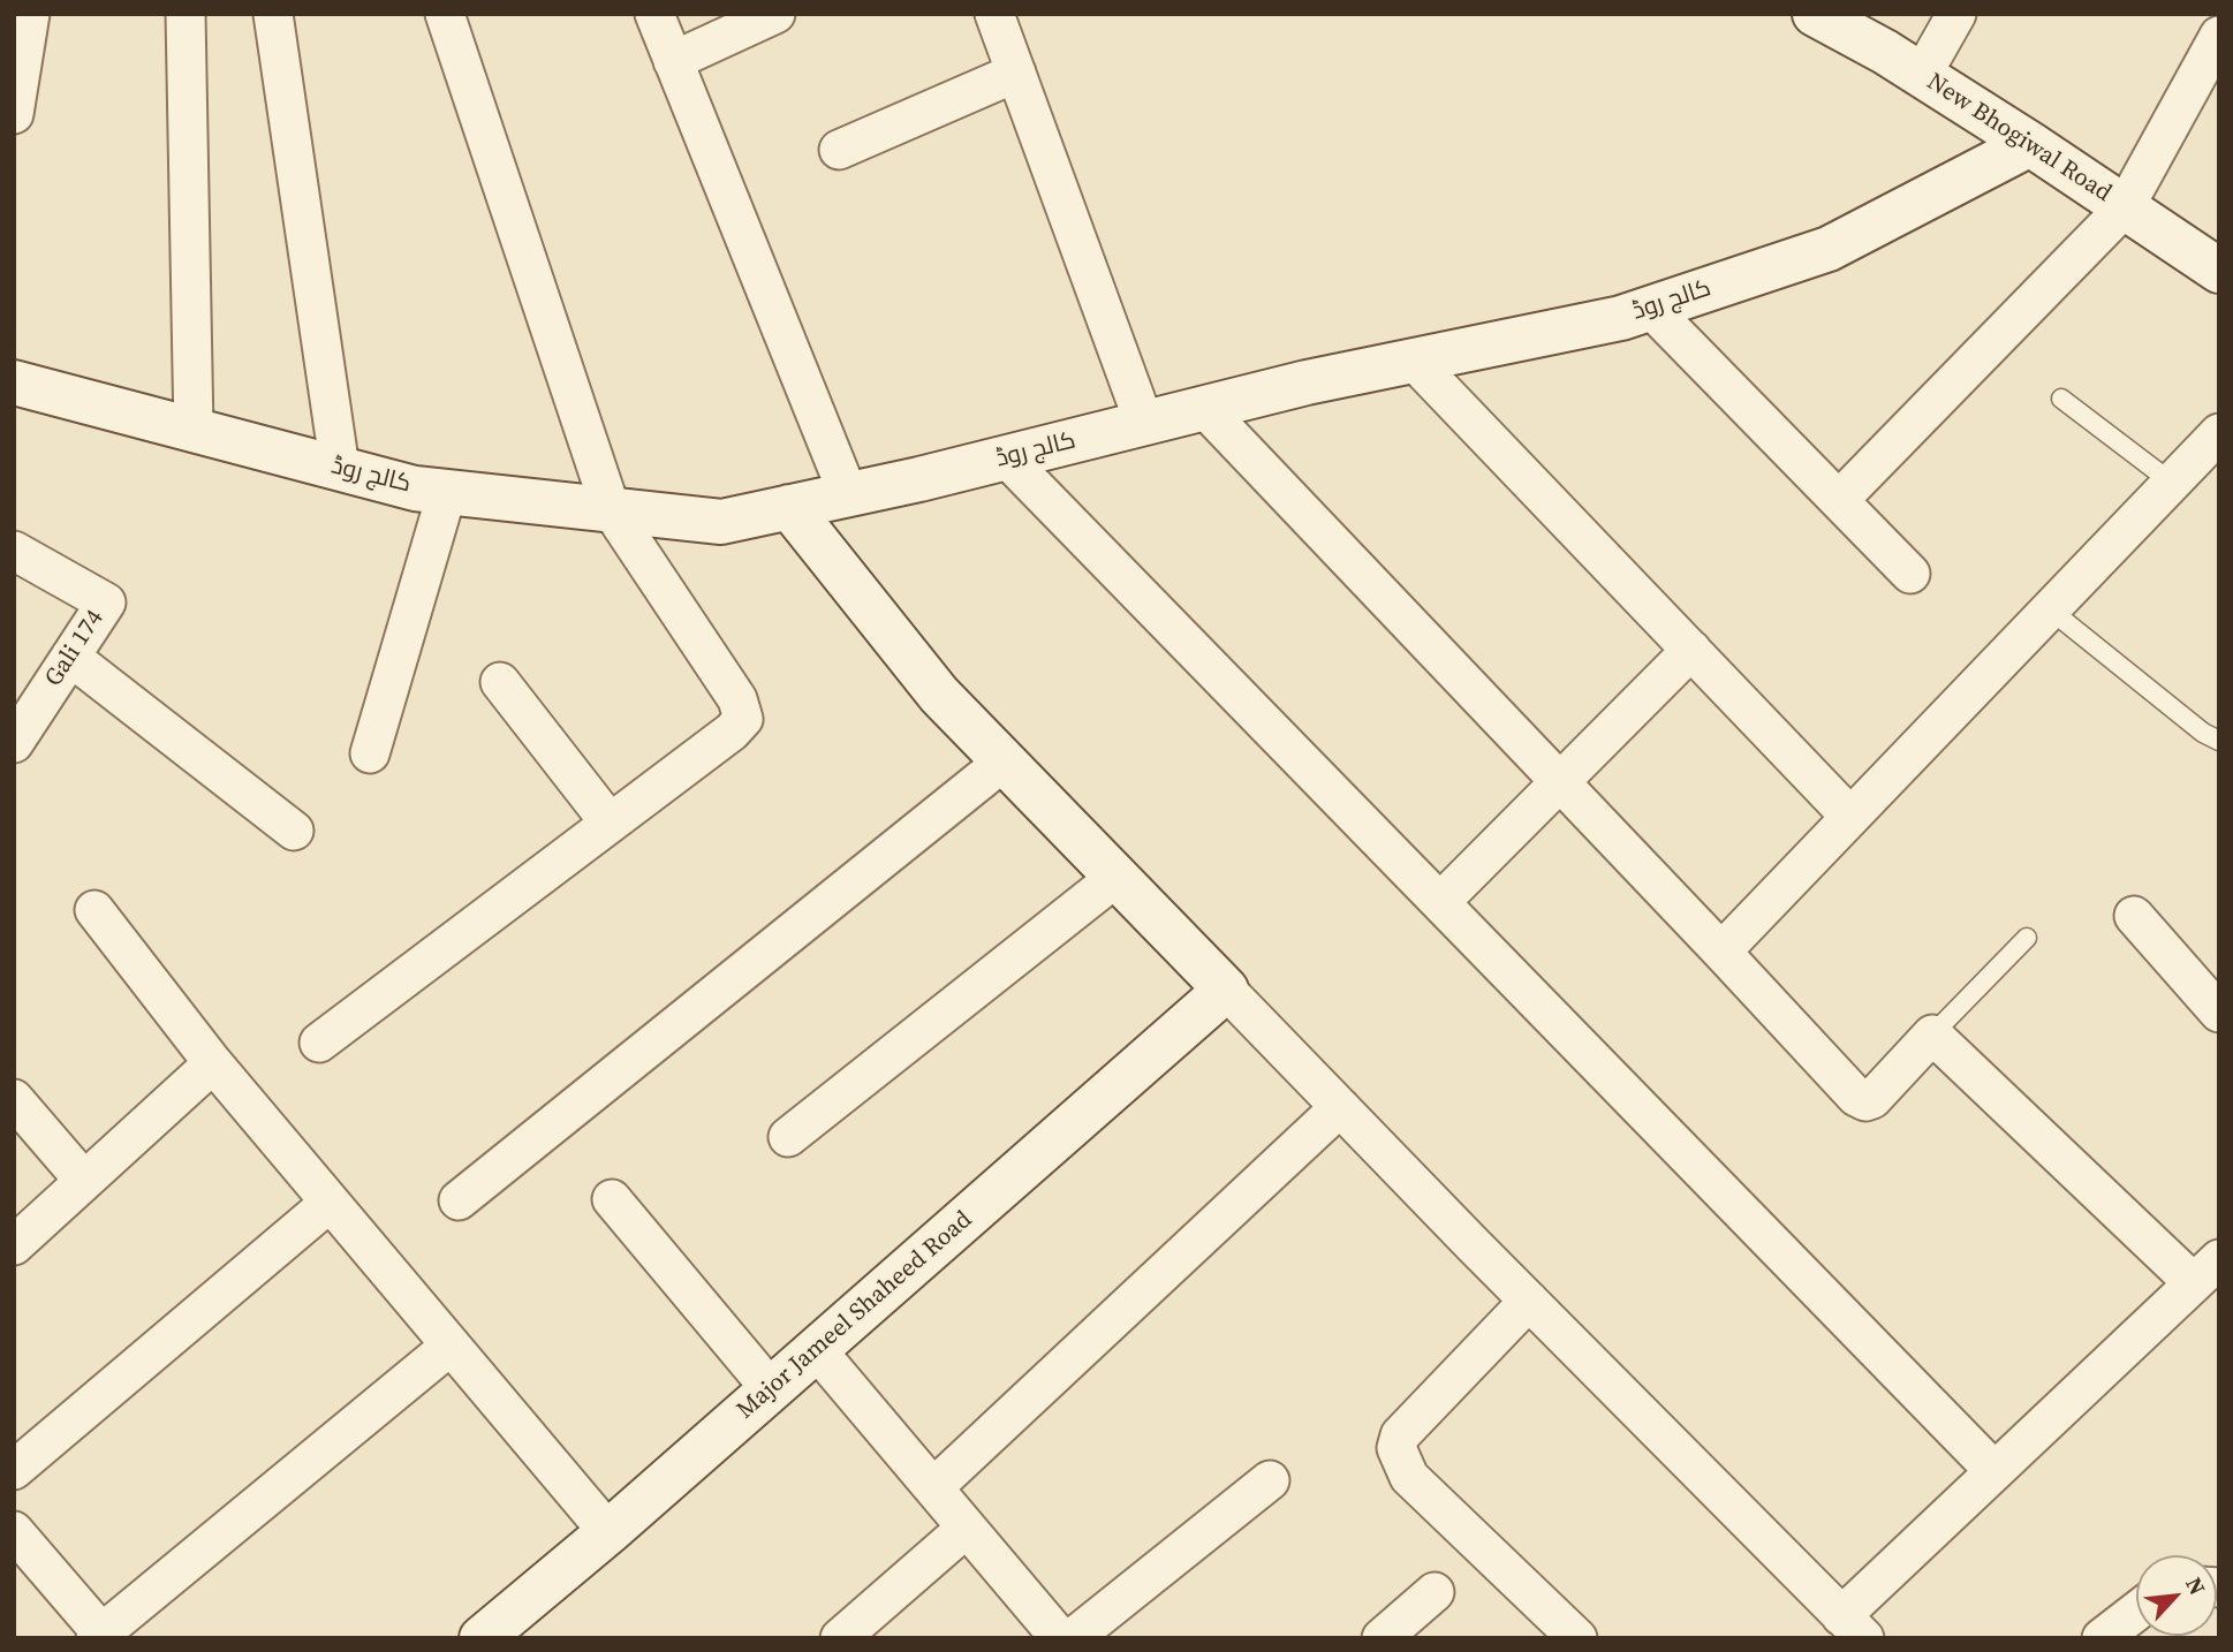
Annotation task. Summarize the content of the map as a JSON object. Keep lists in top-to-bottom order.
{
  "streets": {
    "street": [
      "New Bhogiwal Road",
      "کالج روڈ",
      "Gali 174",
      "Major Jameel Shaheed Road"
    ]
  },
  "crossings": [
    ["New Bhogiwal Road", "کالج روڈ"]
  ],
  "north": "top right"
}
